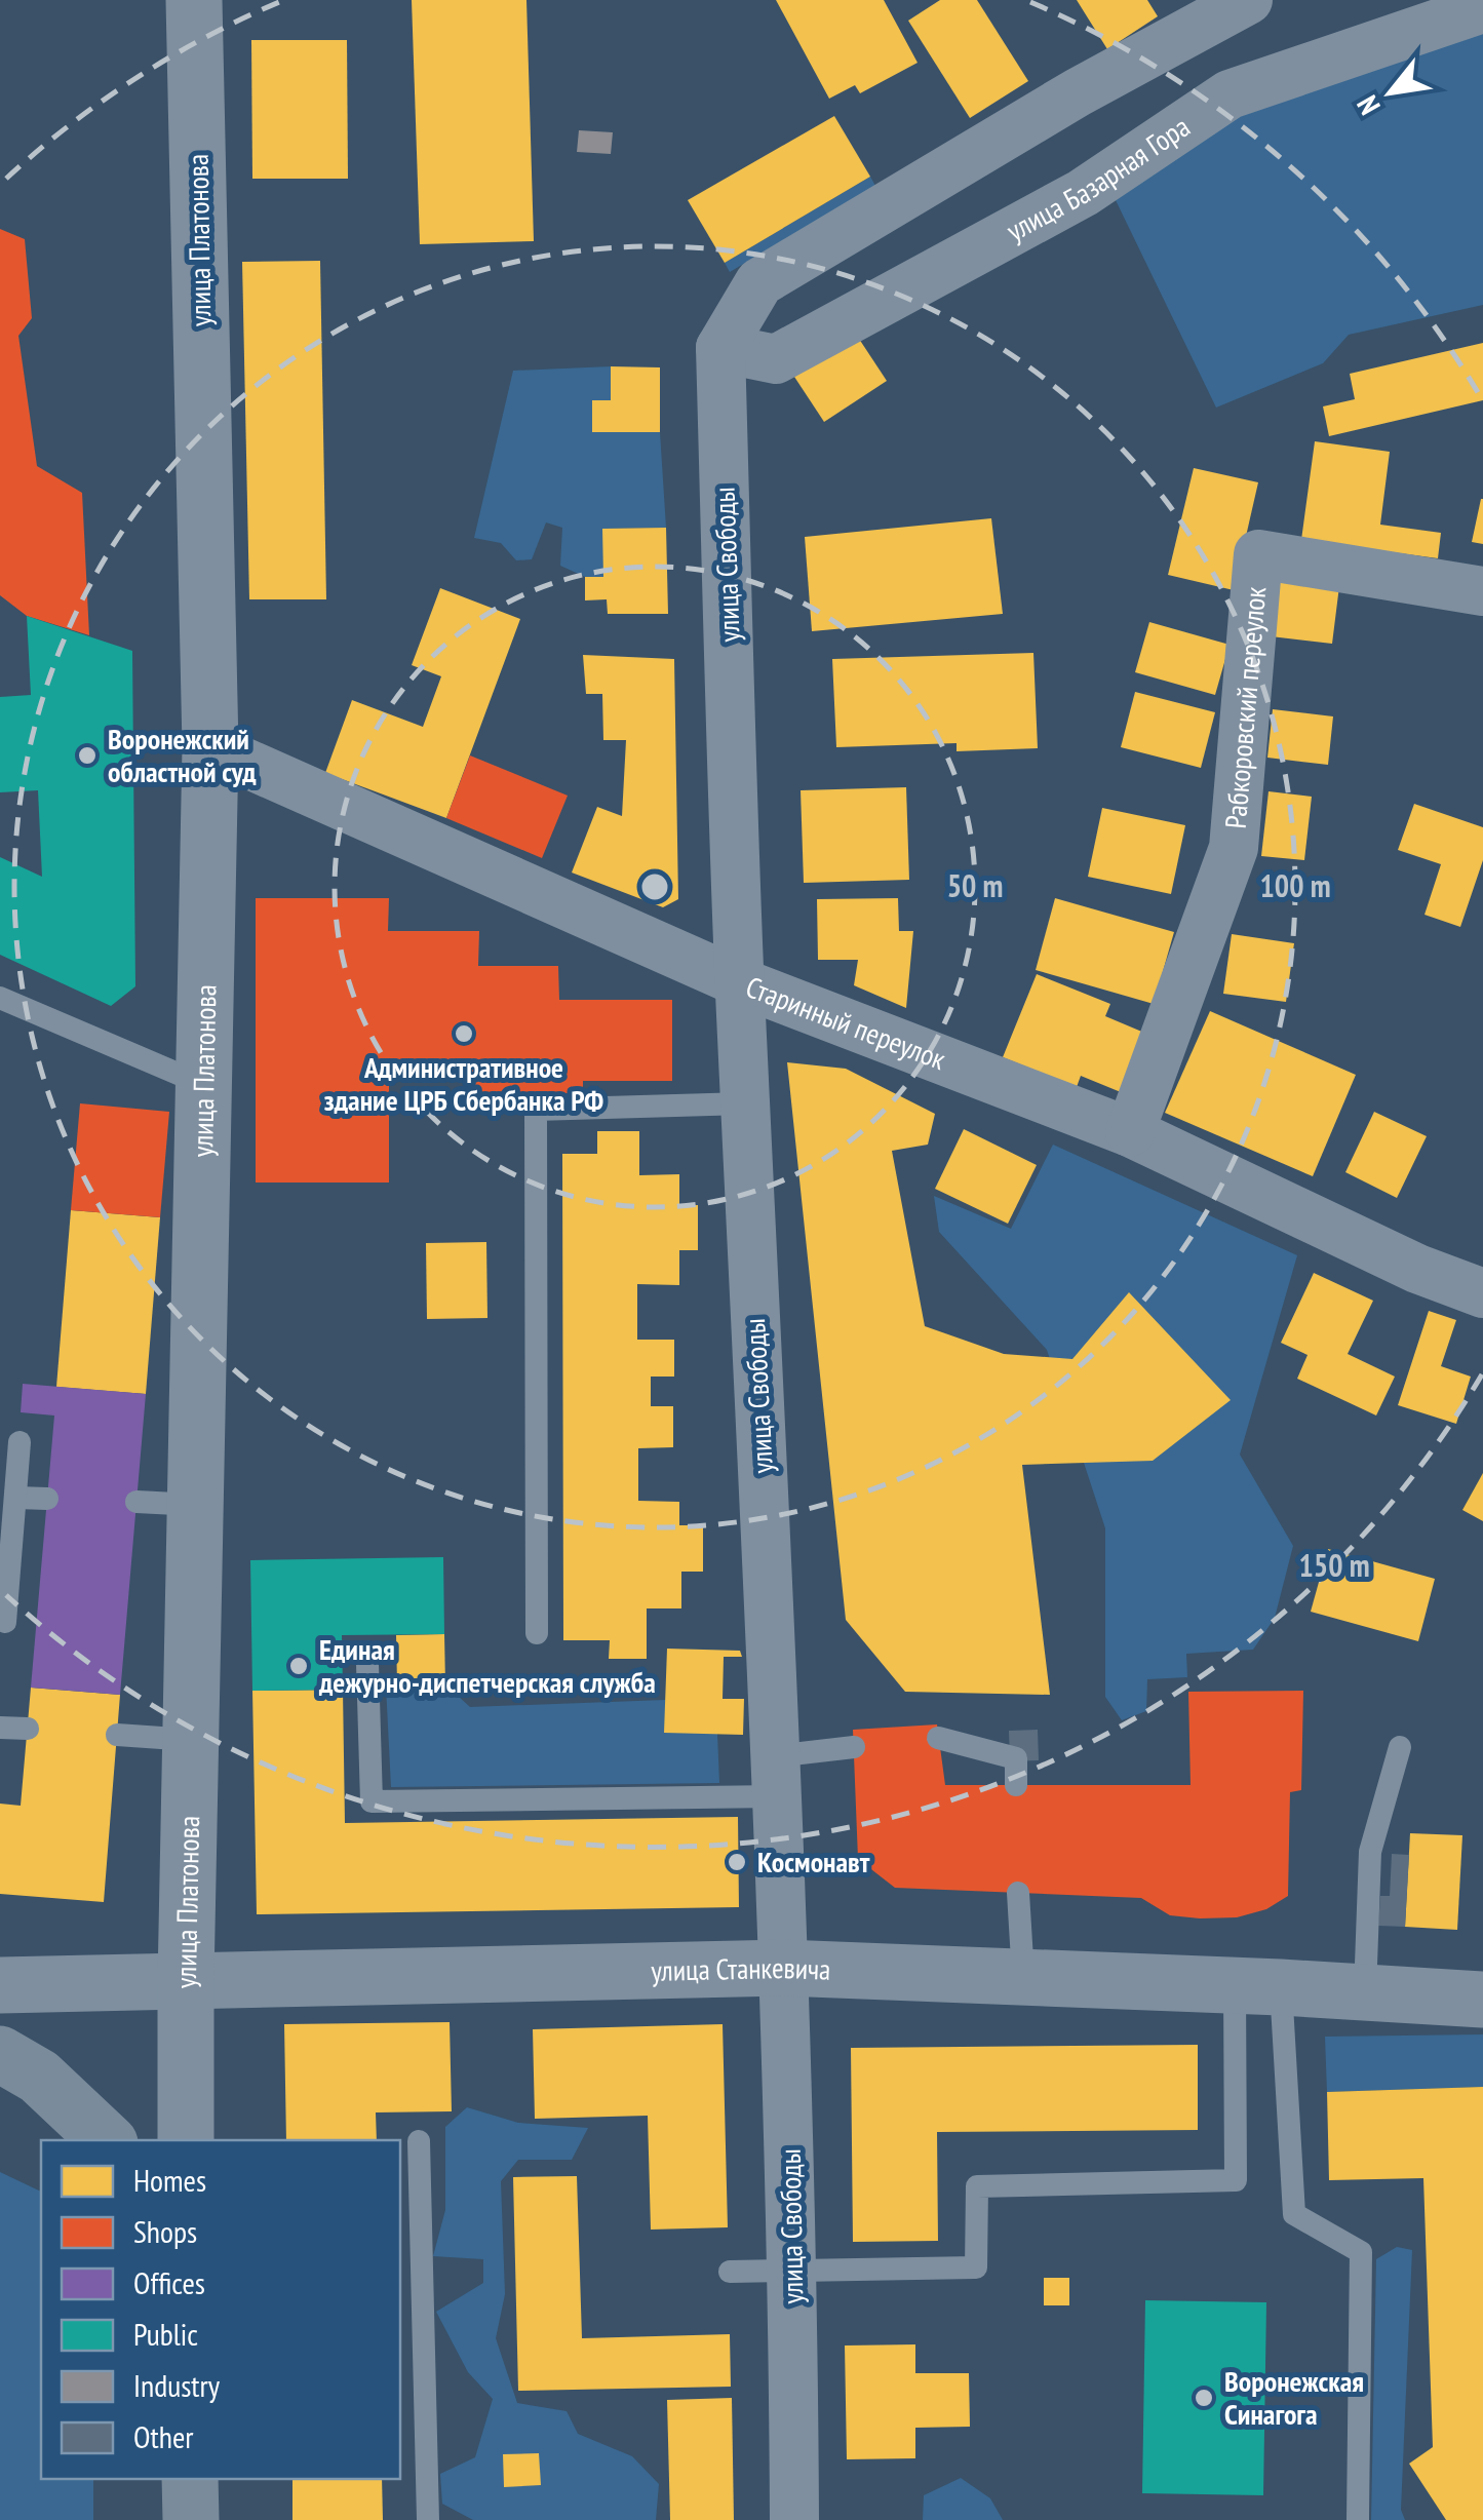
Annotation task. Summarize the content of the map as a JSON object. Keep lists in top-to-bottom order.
{
  "streets": {
    "street": [
      "улица Базарная Гора",
      "улица Платонова",
      "улица Свободы",
      "Рабкоровский переулок",
      "Старинный переулок",
      "улица Станкевича"
    ]
  },
  "crossings": [
    ["улица Базарная Гора", "улица Свободы"],
    ["улица Платонова", "Старинный переулок"],
    ["улица Платонова", "улица Станкевича"],
    ["улица Свободы", "Старинный переулок"],
    ["улица Свободы", "улица Станкевича"],
    ["Рабкоровский переулок", "Старинный переулок"]
  ],
  "places": [
    "Воронежский областной суд",
    "Административное здание ЦРБ Сбербанка РФ",
    "Единая дежурно-диспетчерская служба",
    "Космонавт",
    "Воронежская Синагога"
  ],
  "legend": [
    "Homes",
    "Shops",
    "Offices",
    "Public",
    "Industry",
    "Other"
  ],
  "north": "bottom left",
  "rings": ["50 m", "100 m", "150 m"]
}
